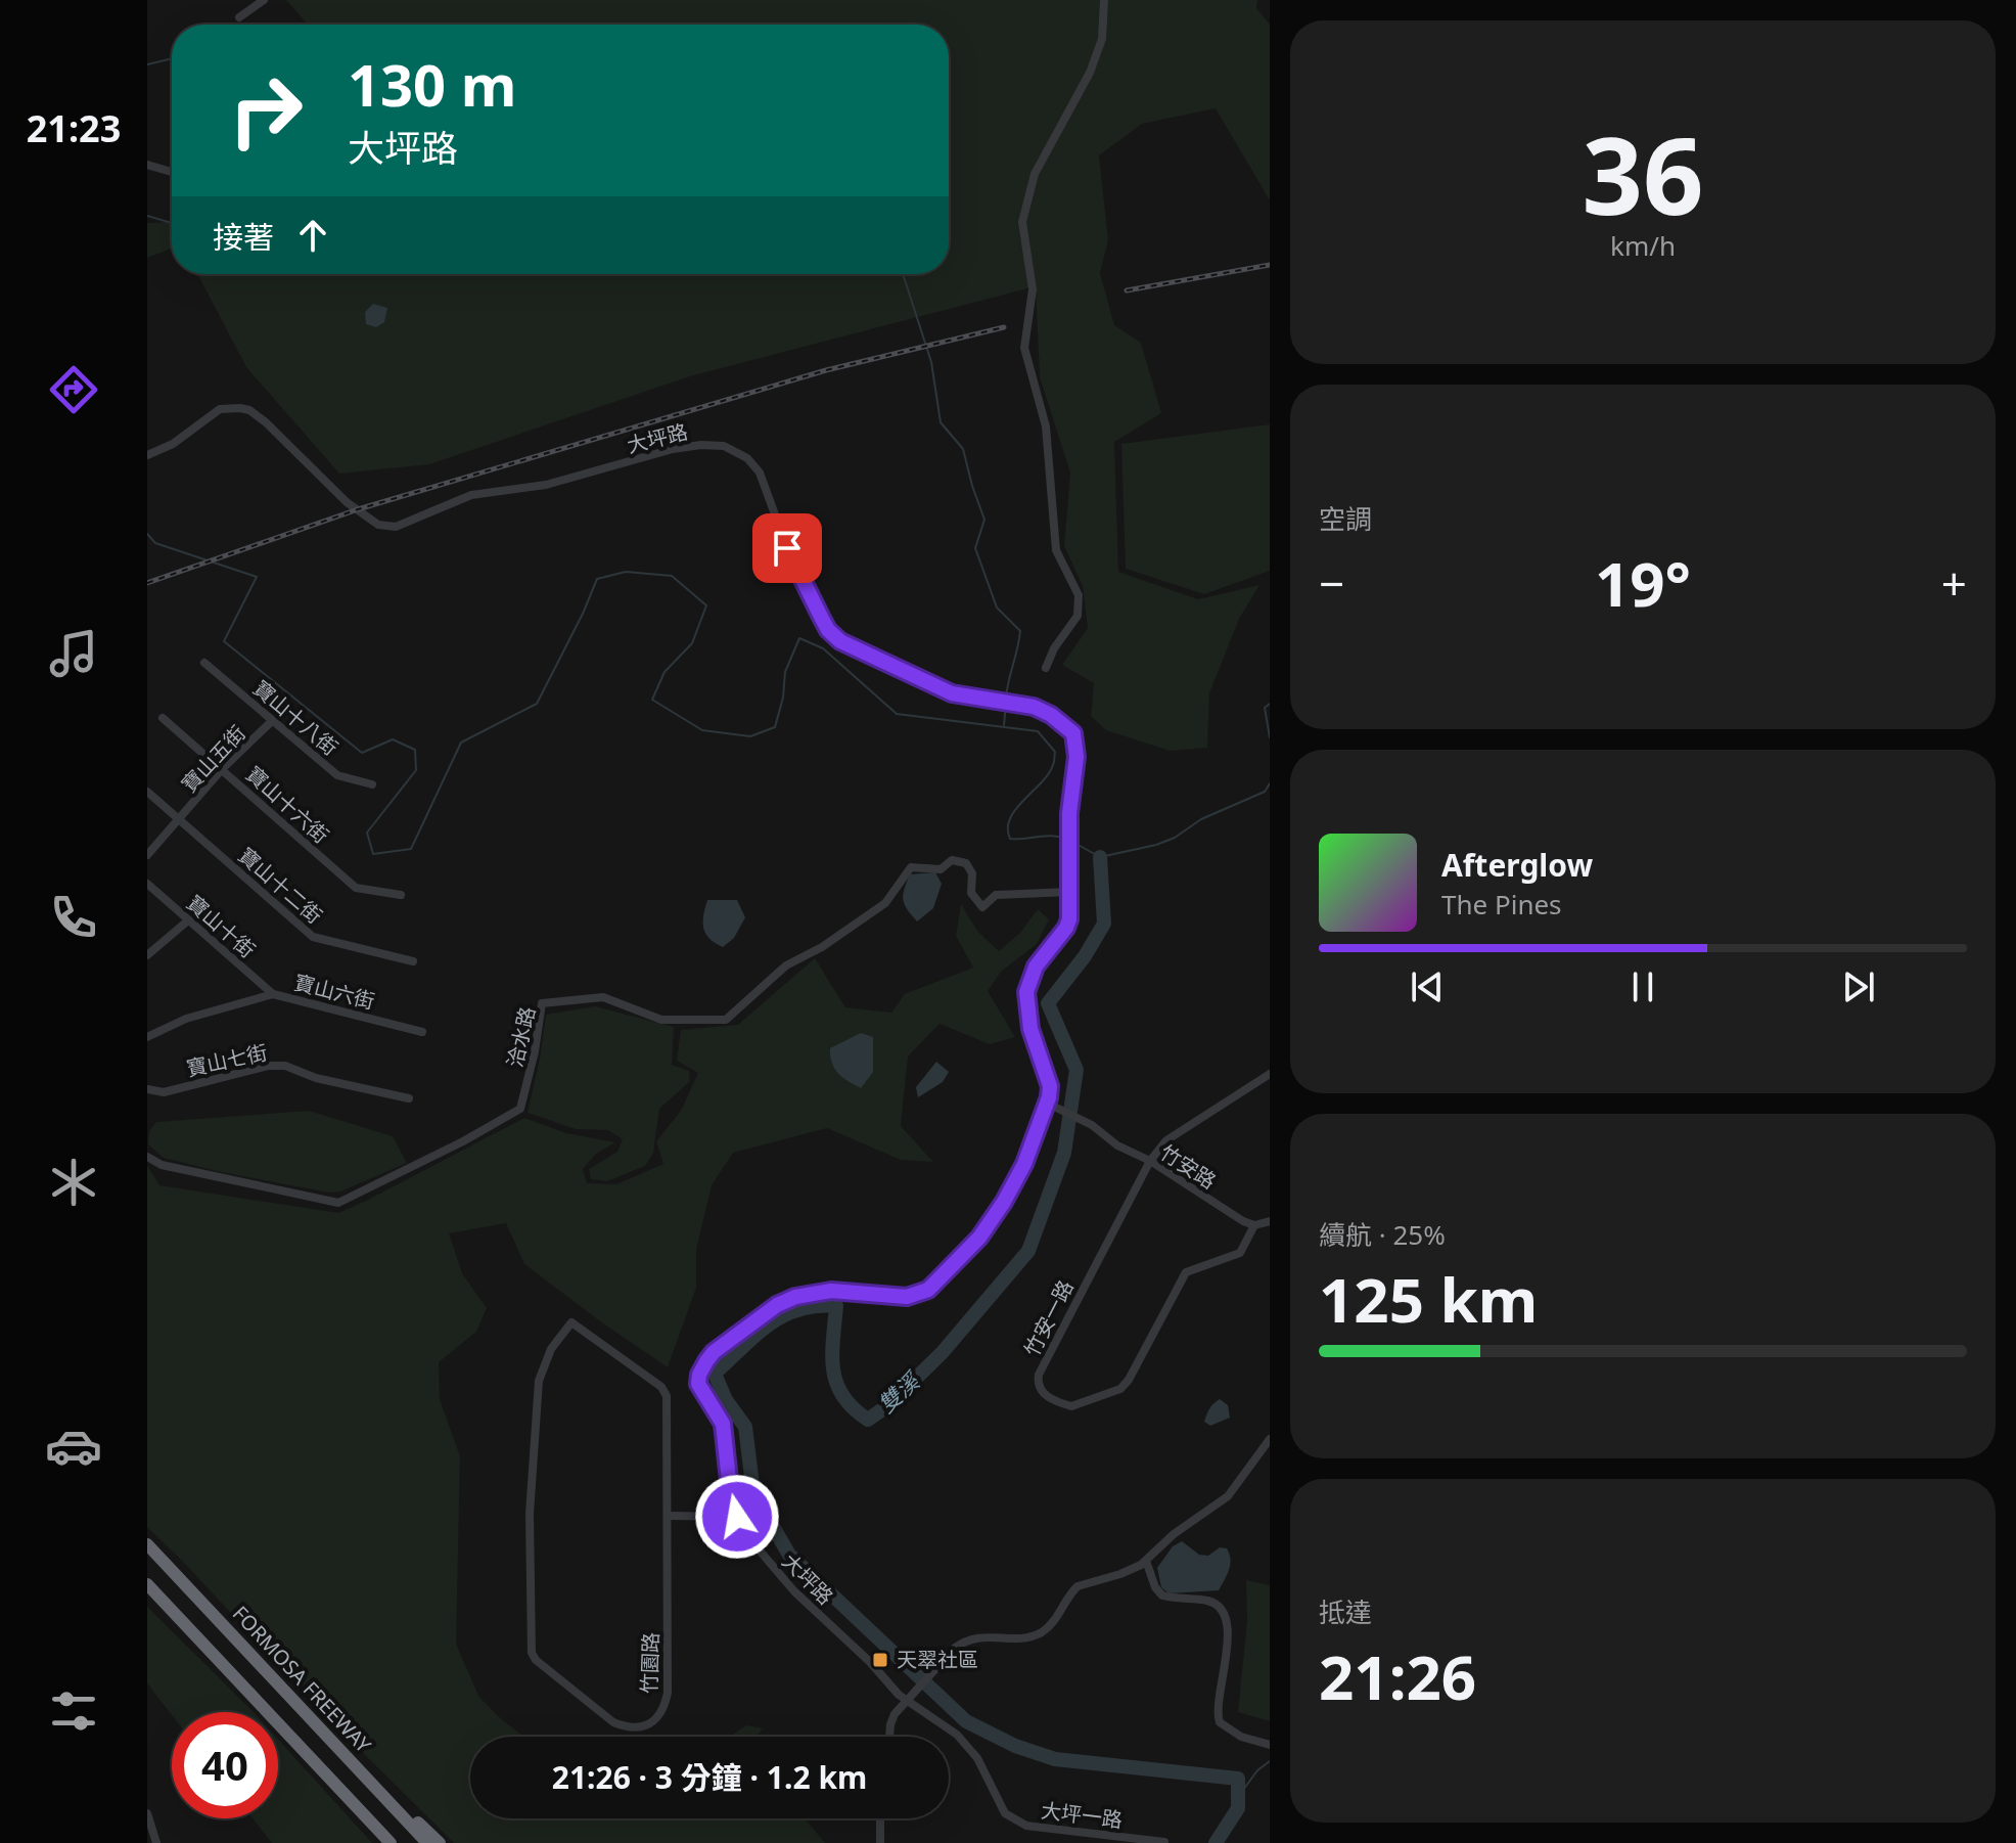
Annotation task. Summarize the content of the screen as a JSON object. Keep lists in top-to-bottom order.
{
  "streets": {
    "highway": ["FORMOSA FREEWAY"],
    "street": [
      "大坪路",
      "寶山十八街",
      "寶山五街",
      "寶山十六街",
      "寶山十二街",
      "寶山十街",
      "寶山六街",
      "洽水路",
      "寶山七街",
      "竹安路",
      "竹安一路",
      "竹園路",
      "大坪一路"
    ]
  },
  "crossings": [
    ["大坪路", "洽水路"],
    ["大坪路", "竹安路"],
    ["大坪路", "大坪一路"],
    ["寶山十八街", "寶山五街"],
    ["寶山五街", "寶山十六街"],
    ["寶山五街", "寶山十二街"],
    ["寶山十街", "寶山六街"],
    ["竹安路", "竹安一路"]
  ],
  "water": ["雙溪"],
  "places": {
    "transit": ["天翠社區"]
  },
  "page": {
    "tabs": "21:23",
    "tile": [
      ["36", "km/h"],
      "空調",
      ["續航 · 25%", "125 km"],
      ["抵達", "21:26"]
    ],
    "turn": ["130 m", "大坪路"],
    "then": "接著",
    "heat": ["−", "19°", "+"],
    "song": ["Afterglow", "The Pines"],
    "limit": "40",
    "trip": "21:26 · 3 分鐘 · 1.2 km"
  }
}
